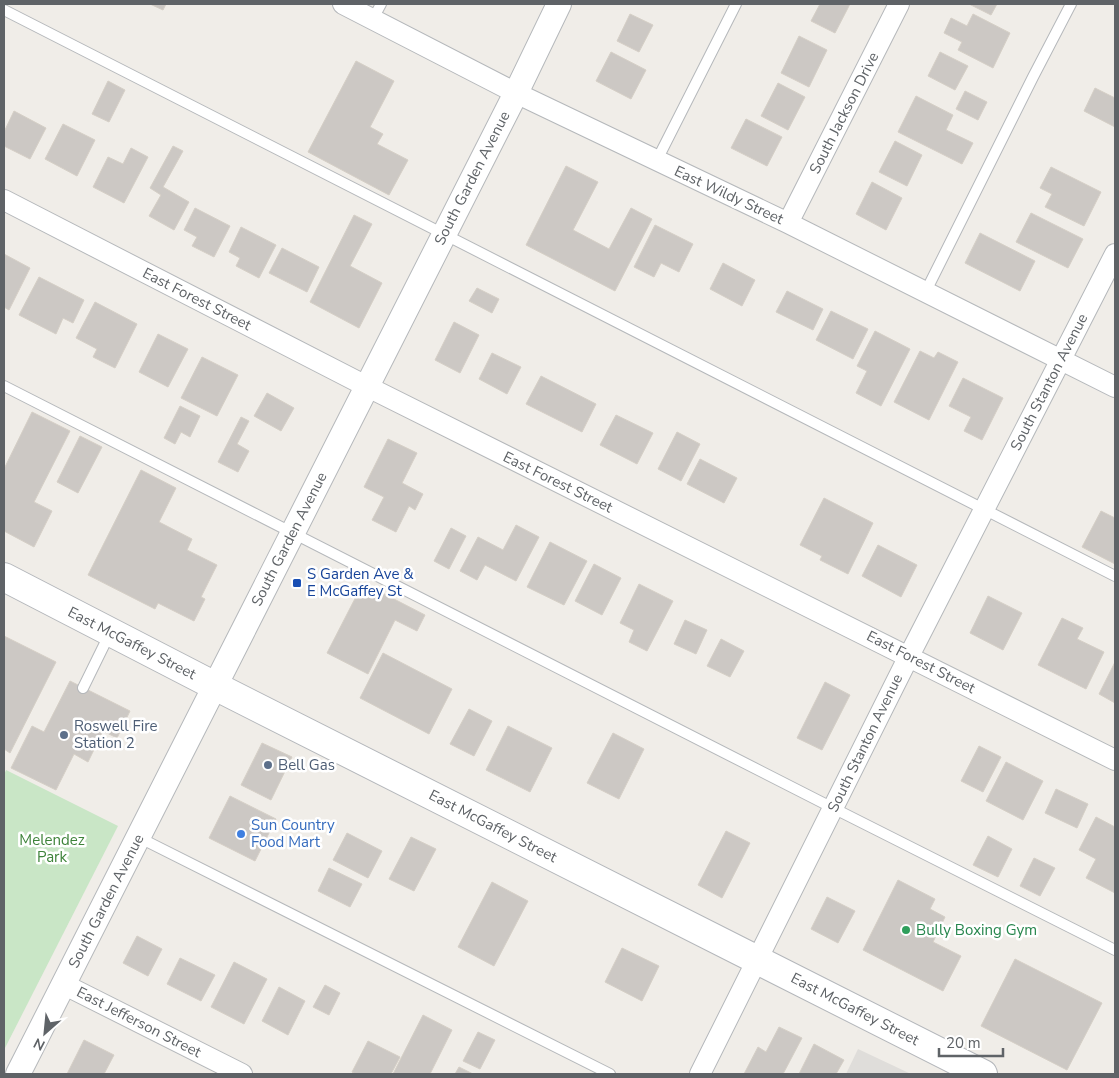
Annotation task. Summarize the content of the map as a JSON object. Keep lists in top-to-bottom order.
{
  "streets": {
    "main road": ["East McGaffey Street"],
    "street": [
      "South Jackson Drive",
      "South Garden Avenue",
      "East Wildy Street",
      "East Forest Street",
      "South Stanton Avenue",
      "East Jefferson Street"
    ]
  },
  "crossings": [
    ["South Jackson Drive", "East Wildy Street"],
    ["South Garden Avenue", "East Wildy Street"],
    ["South Garden Avenue", "East Forest Street"],
    ["South Garden Avenue", "East McGaffey Street"],
    ["South Garden Avenue", "East Jefferson Street"],
    ["East Wildy Street", "South Stanton Avenue"],
    ["East Forest Street", "South Stanton Avenue"],
    ["South Stanton Avenue", "East McGaffey Street"]
  ],
  "parks": ["Melendez Park"],
  "places": {
    "transit": ["S Garden Ave & E McGaffey St"],
    "other": [
      "Roswell Fire Station 2",
      "Bell Gas",
      "Sun Country Food Mart",
      "Bully Boxing Gym"
    ]
  },
  "scale_bar": "20 m",
  "north": "bottom left"
}
